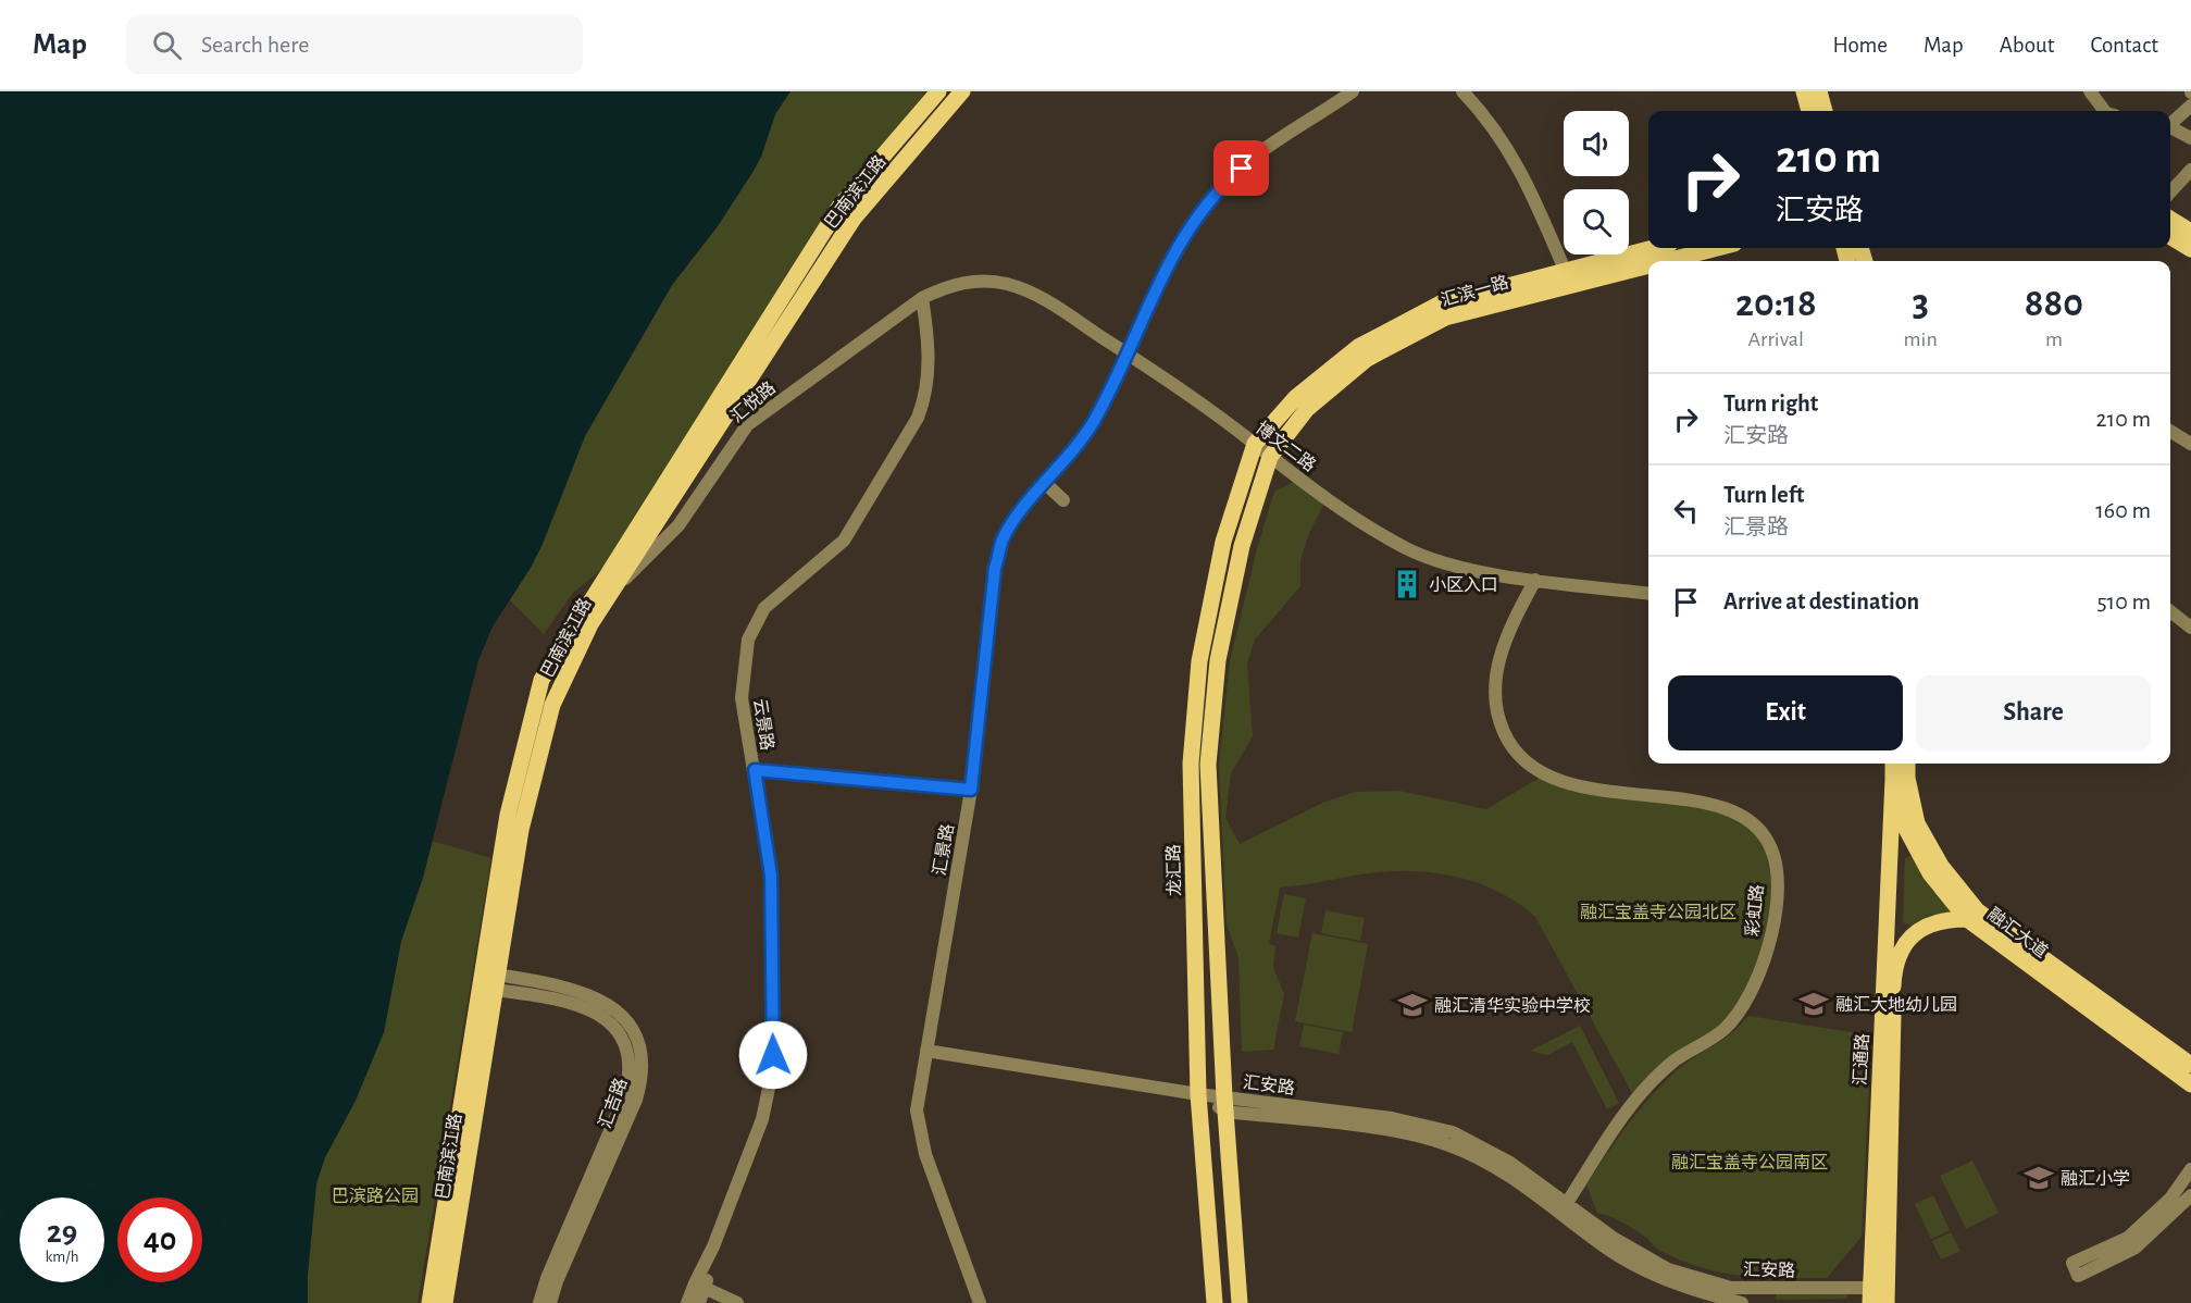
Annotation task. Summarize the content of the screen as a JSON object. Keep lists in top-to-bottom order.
{
  "streets": {
    "main road": [
      "巴南滨江路",
      "汇滨一路",
      "龙汇路",
      "融汇大道",
      "汇通路"
    ],
    "street": [
      "汇悦路",
      "博文二路",
      "云景路",
      "汇景路",
      "彩虹路",
      "汇安路",
      "汇吉路"
    ]
  },
  "crossings": [
    ["巴南滨江路", "汇悦路"],
    ["巴南滨江路", "汇吉路"],
    ["汇滨一路", "博文二路"],
    ["汇滨一路", "龙汇路"],
    ["汇悦路", "博文二路"],
    ["汇悦路", "云景路"],
    ["博文二路", "云景路"],
    ["博文二路", "汇景路"],
    ["博文二路", "龙汇路"],
    ["博文二路", "彩虹路"],
    ["汇景路", "汇安路"],
    ["龙汇路", "汇安路"],
    ["彩虹路", "汇安路"],
    ["融汇大道", "汇通路"],
    ["汇通路", "汇安路"]
  ],
  "parks": ["融汇宝盖寺公园北区", "融汇宝盖寺公园南区", "巴滨路公园"],
  "places": {
    "building": ["小区入口"],
    "school or university": ["融汇大地幼儿园", "融汇清华实验中学校", "融汇小学"]
  },
  "page": {
    "header": "Map",
    "search": "Search here",
    "nav": [
      "Home",
      "Map",
      "About",
      "Contact"
    ],
    "turn": ["210 m", "汇安路"],
    "eta": [
      "20:18",
      "Arrival",
      "3",
      "min",
      "880",
      "m"
    ],
    "list": [
      {
        "name": "Turn right",
        "note": "汇安路",
        "value": "210 m"
      },
      {
        "name": "Turn left",
        "note": "汇景路",
        "value": "160 m"
      },
      {
        "name": "Arrive at destination",
        "value": "510 m"
      }
    ],
    "buttons": ["Exit", "Share"],
    "speed": "29 km/h",
    "limit": "40"
  }
}
